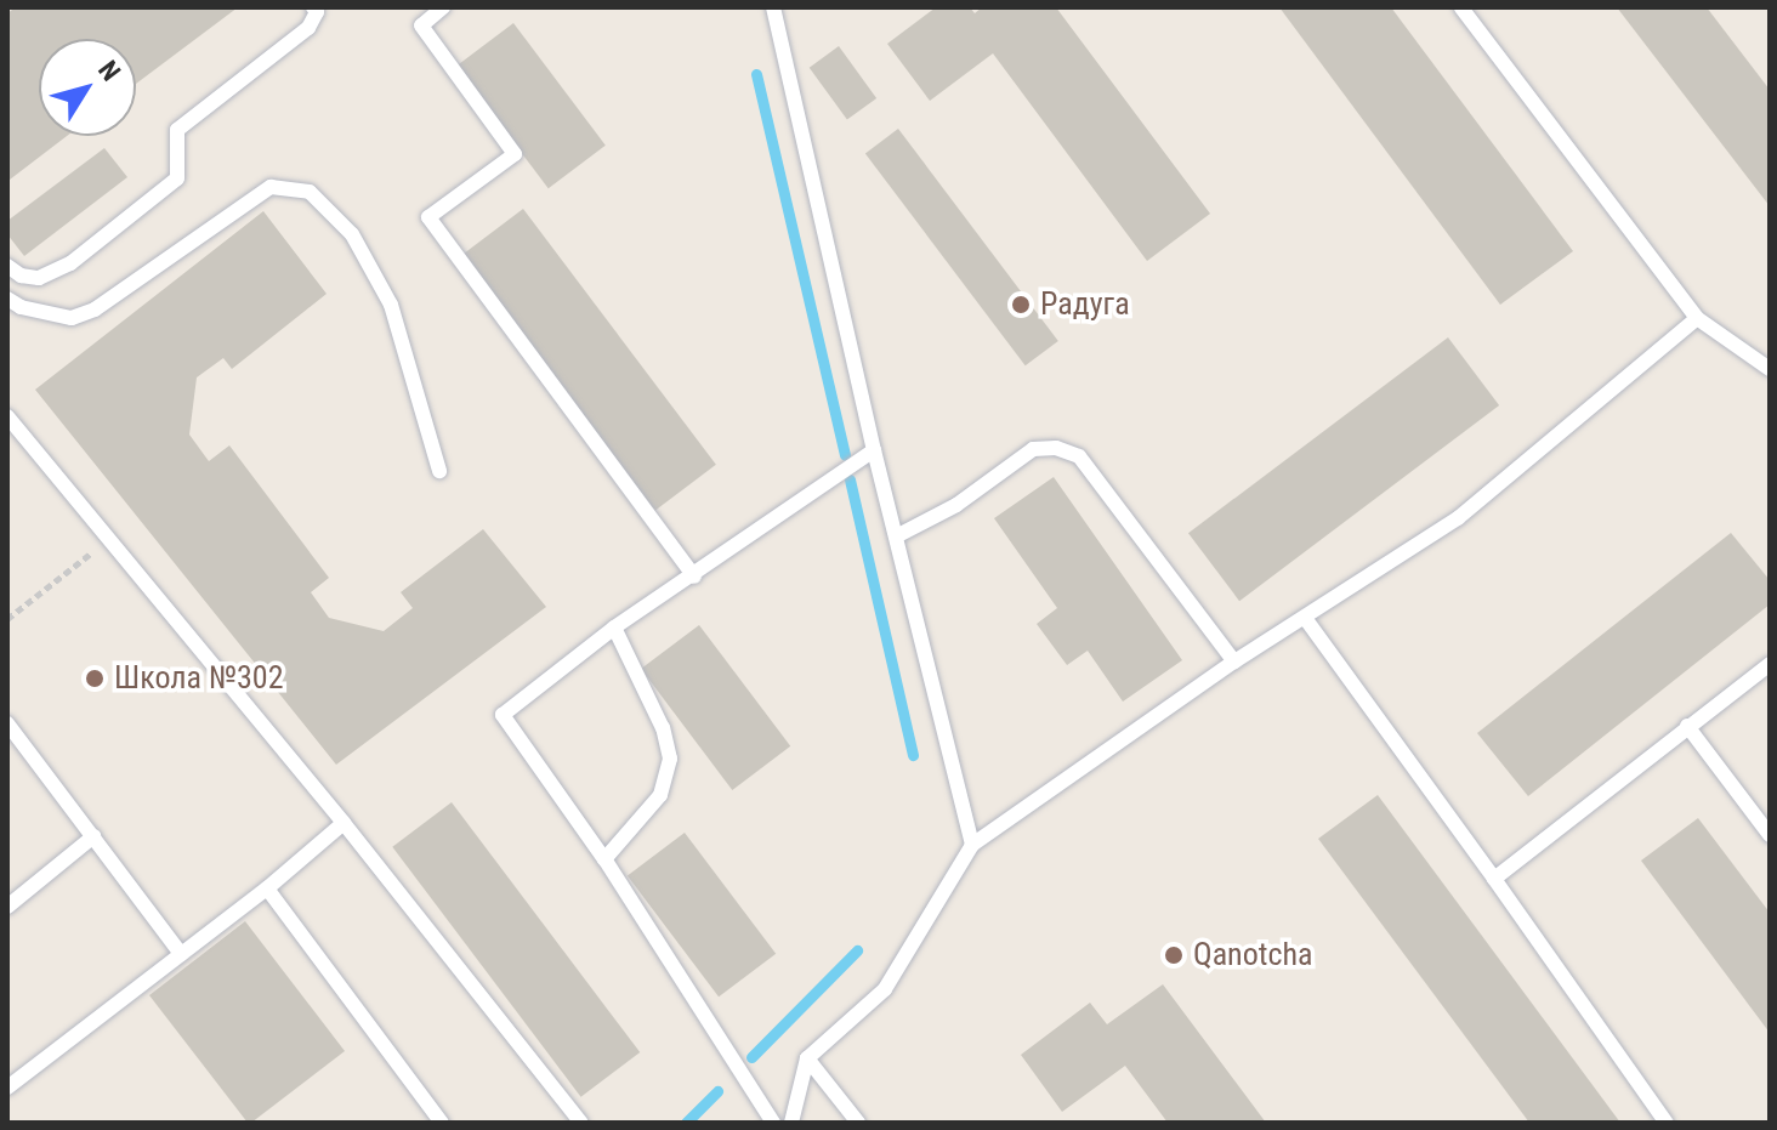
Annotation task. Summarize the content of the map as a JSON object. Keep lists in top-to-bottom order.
{
  "places": ["Радуга", "Школа №302", "Qanotcha"],
  "north": "top right"
}
